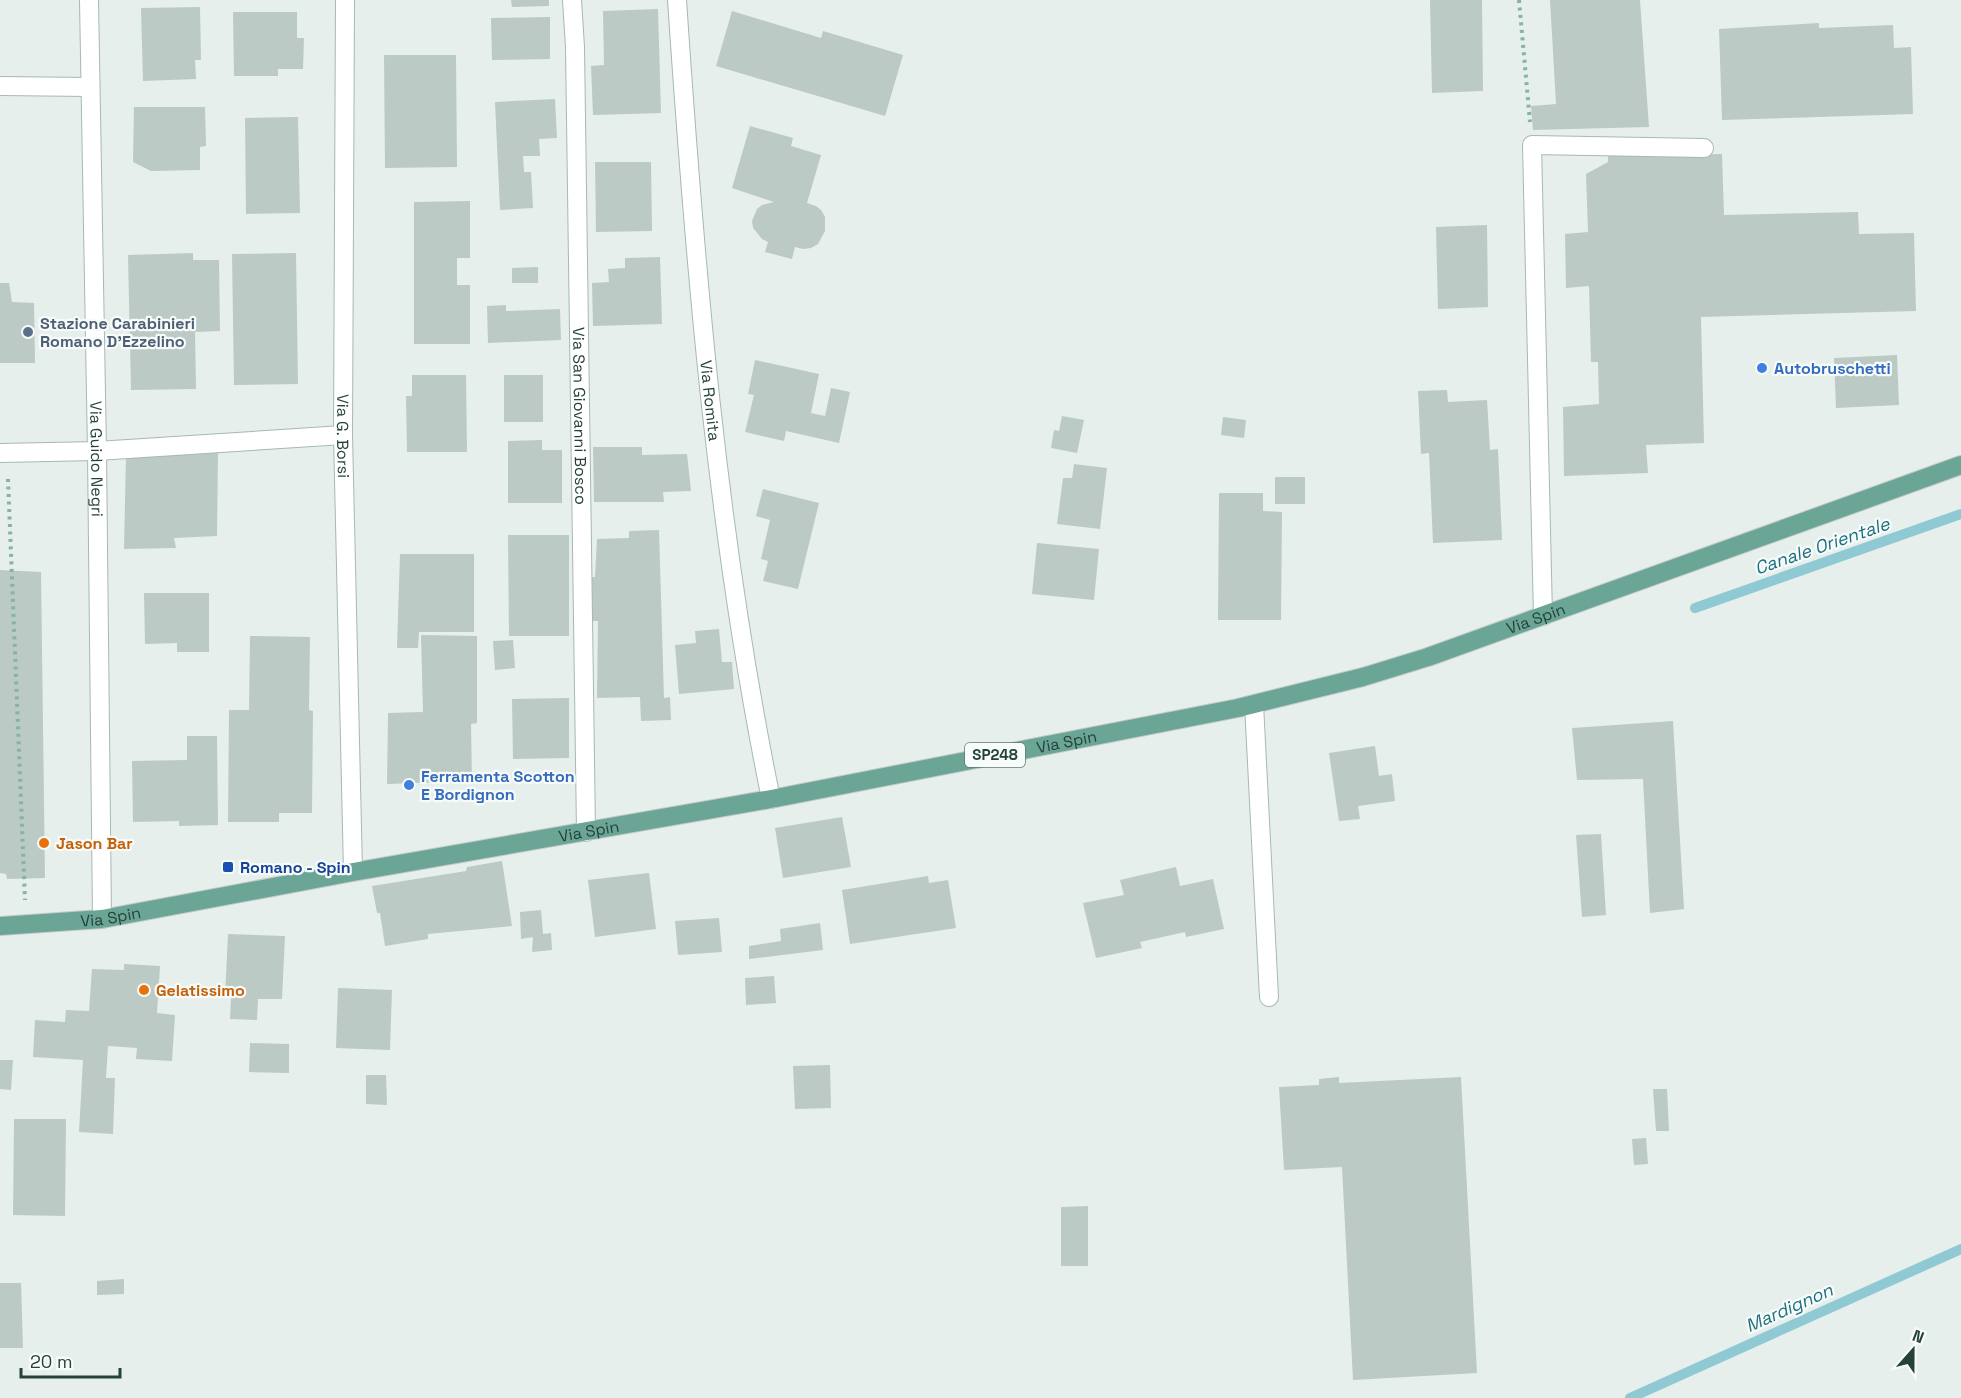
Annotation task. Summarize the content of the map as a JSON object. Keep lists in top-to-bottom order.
{
  "streets": {
    "main road": ["Via Spin", "SP248"],
    "street": [
      "Via Romita",
      "Via San Giovanni Bosco",
      "Via G. Borsi",
      "Via Guido Negri"
    ]
  },
  "crossings": [
    ["Via Romita", "Via Spin"],
    ["Via San Giovanni Bosco", "Via Spin"],
    ["Via G. Borsi", "Via Spin"],
    ["Via Guido Negri", "Via Spin"]
  ],
  "water": ["Canale Orientale", "Mardignon"],
  "places": {
    "other": [
      "Stazione Carabinieri Romano D'Ezzelino",
      "Autobruschetti",
      "Ferramenta Scotton E Bordignon",
      "Jason Bar",
      "Gelatissimo"
    ],
    "transit": ["Romano - Spin"]
  },
  "scale_bar": "20 m",
  "north": "top"
}
